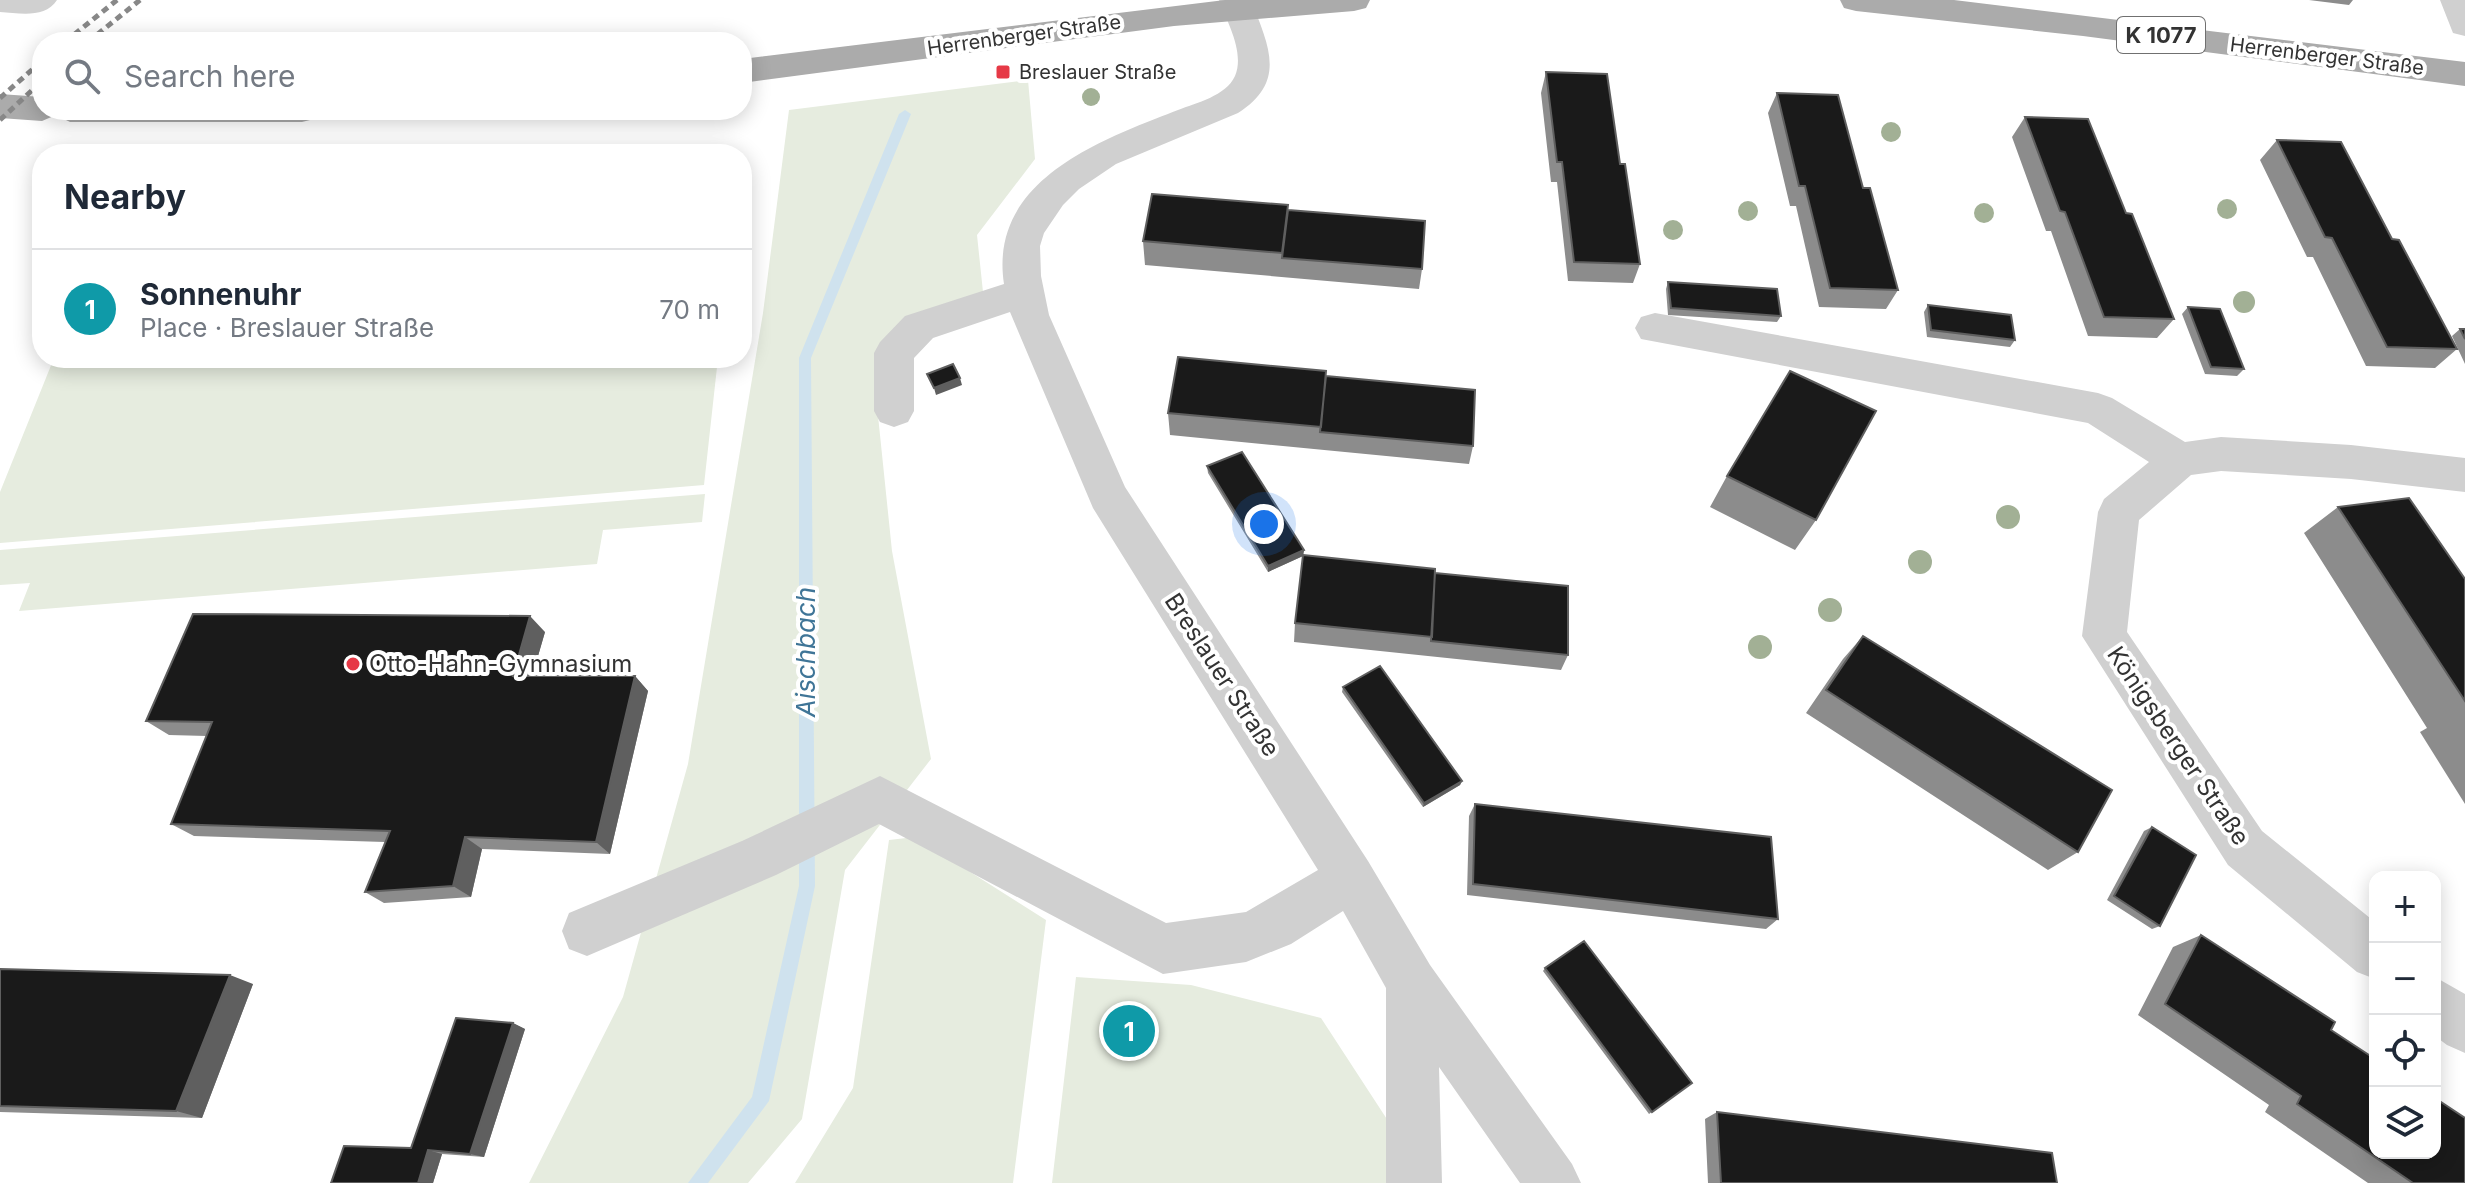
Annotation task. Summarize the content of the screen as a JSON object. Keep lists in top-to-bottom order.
{
  "streets": {
    "main road": ["Herrenberger Straße", "K 1077"],
    "street": ["Breslauer Straße", "Königsberger Straße"]
  },
  "crossings": [
    ["Herrenberger Straße", "Breslauer Straße"]
  ],
  "water": ["Aischbach"],
  "places": {
    "transit": ["Breslauer Straße"],
    "other": ["Otto-Hahn-Gymnasium"]
  },
  "page": {
    "search": "Search here",
    "heading": "Nearby",
    "list": [
      {
        "mark": "1",
        "name": "Sonnenuhr",
        "note": "Place · Breslauer Straße",
        "value": "70 m"
      }
    ],
    "map_buttons": ["+", "−"],
    "pins": "1"
  }
}
